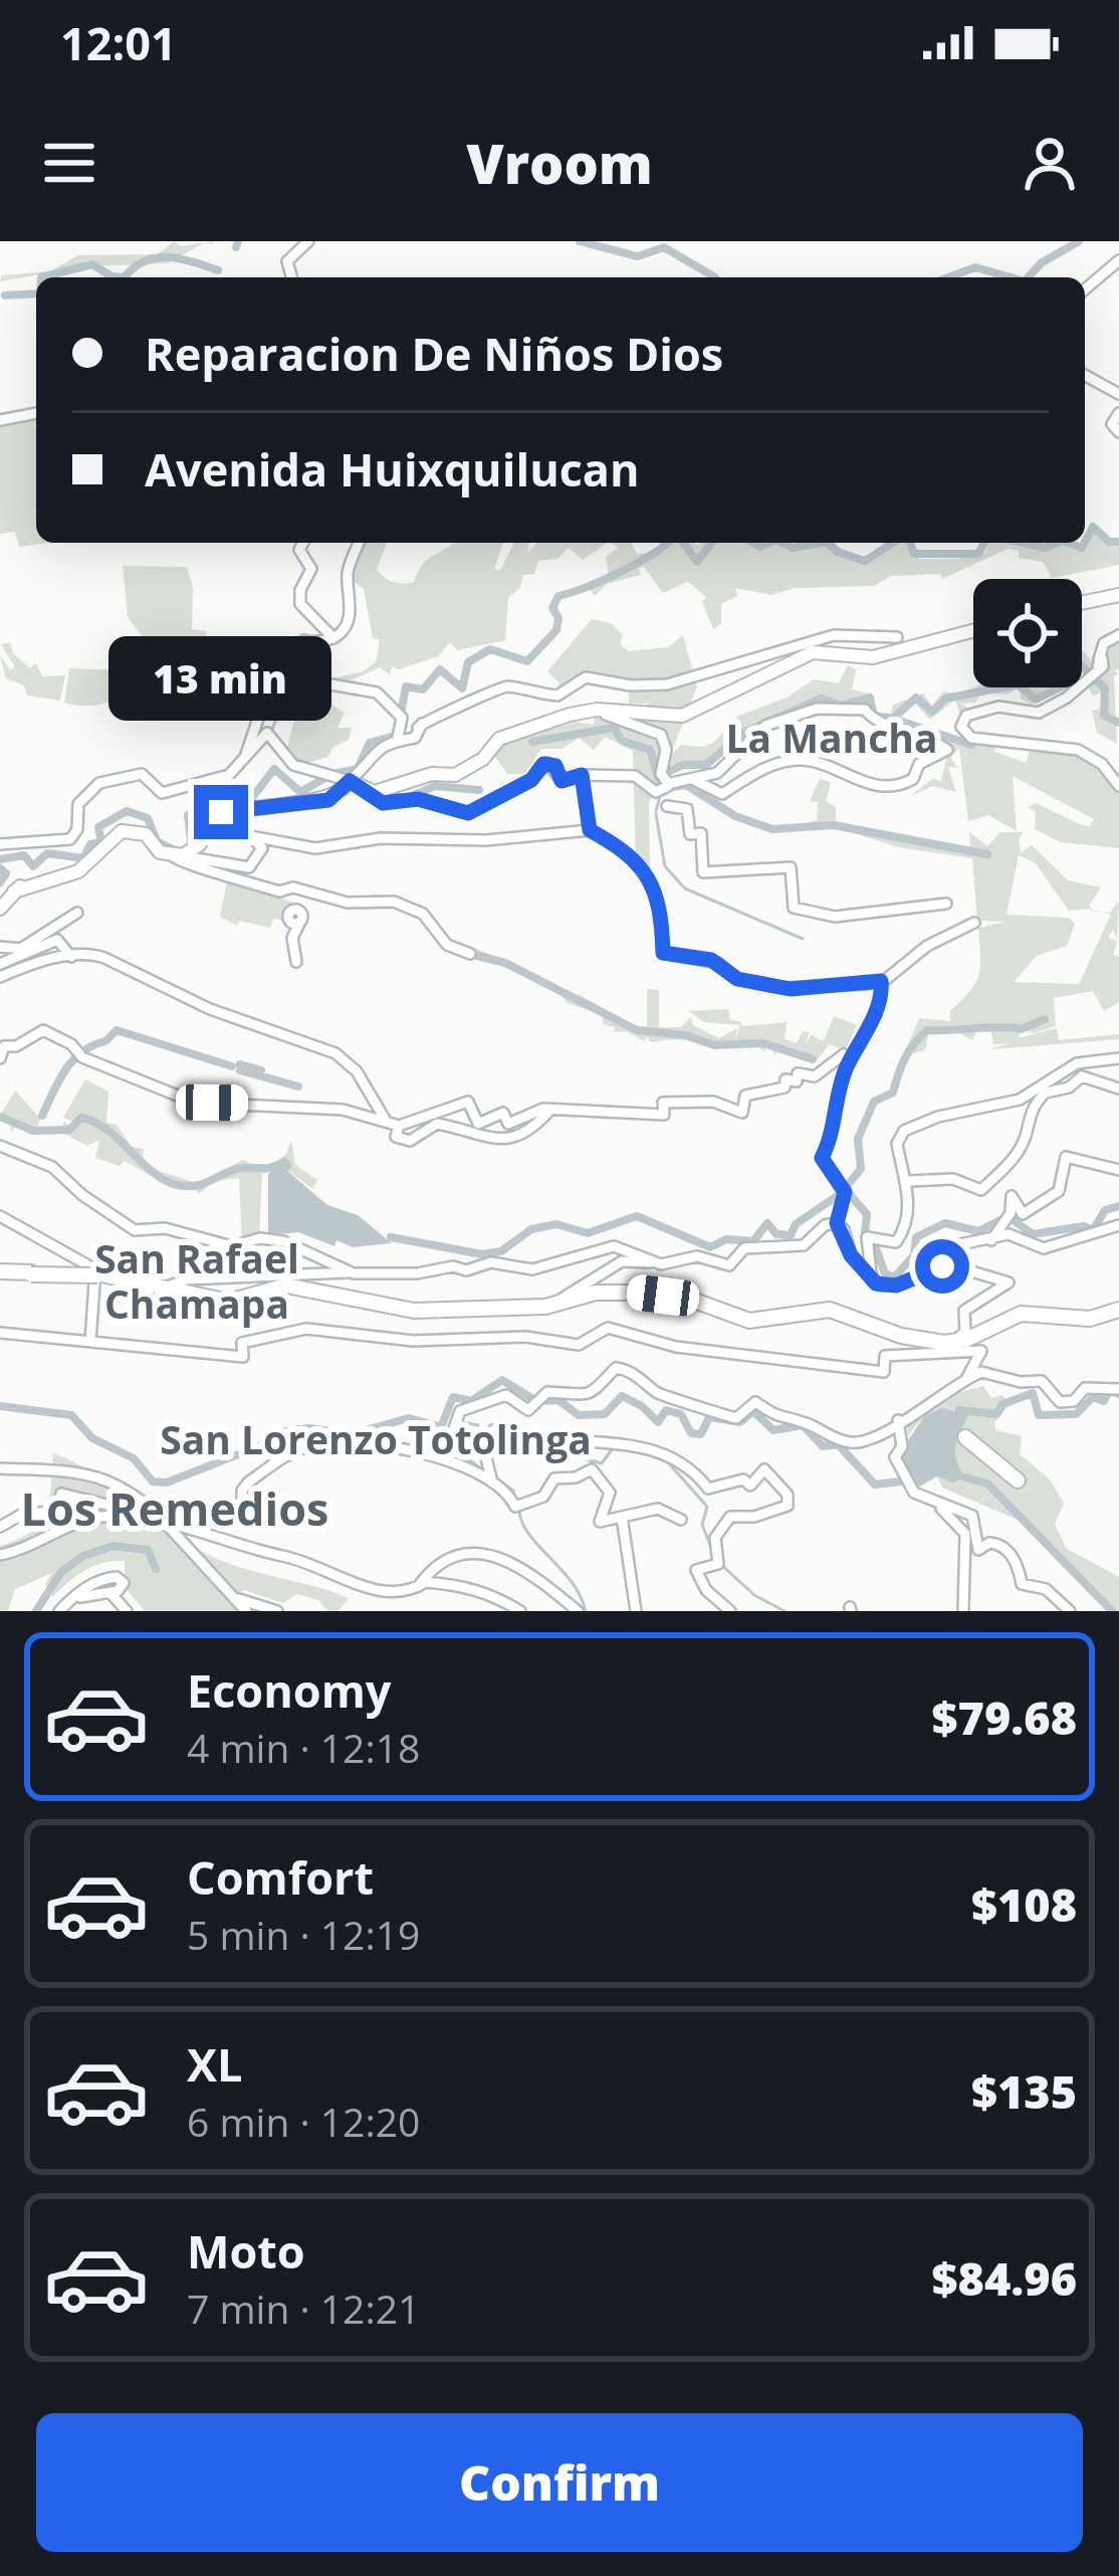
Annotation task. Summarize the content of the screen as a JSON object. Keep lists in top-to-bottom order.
{
  "districts": [
    "La Mancha",
    "San Rafael Chamapa",
    "San Lorenzo Totolinga",
    "Los Remedios"
  ],
  "page": {
    "status": "12:01",
    "header": "Vroom",
    "banner": ["Reparacion De Niños Dios", "Avenida Huixquilucan"],
    "bubble": "13 min",
    "list": [
      {
        "name": "Economy",
        "note": "4 min · 12:18",
        "value": "$79.68"
      },
      {
        "name": "Comfort",
        "note": "5 min · 12:19",
        "value": "$108"
      },
      {
        "name": "XL",
        "note": "6 min · 12:20",
        "value": "$135"
      },
      {
        "name": "Moto",
        "note": "7 min · 12:21",
        "value": "$84.96"
      }
    ],
    "buttons": "Confirm"
  }
}
